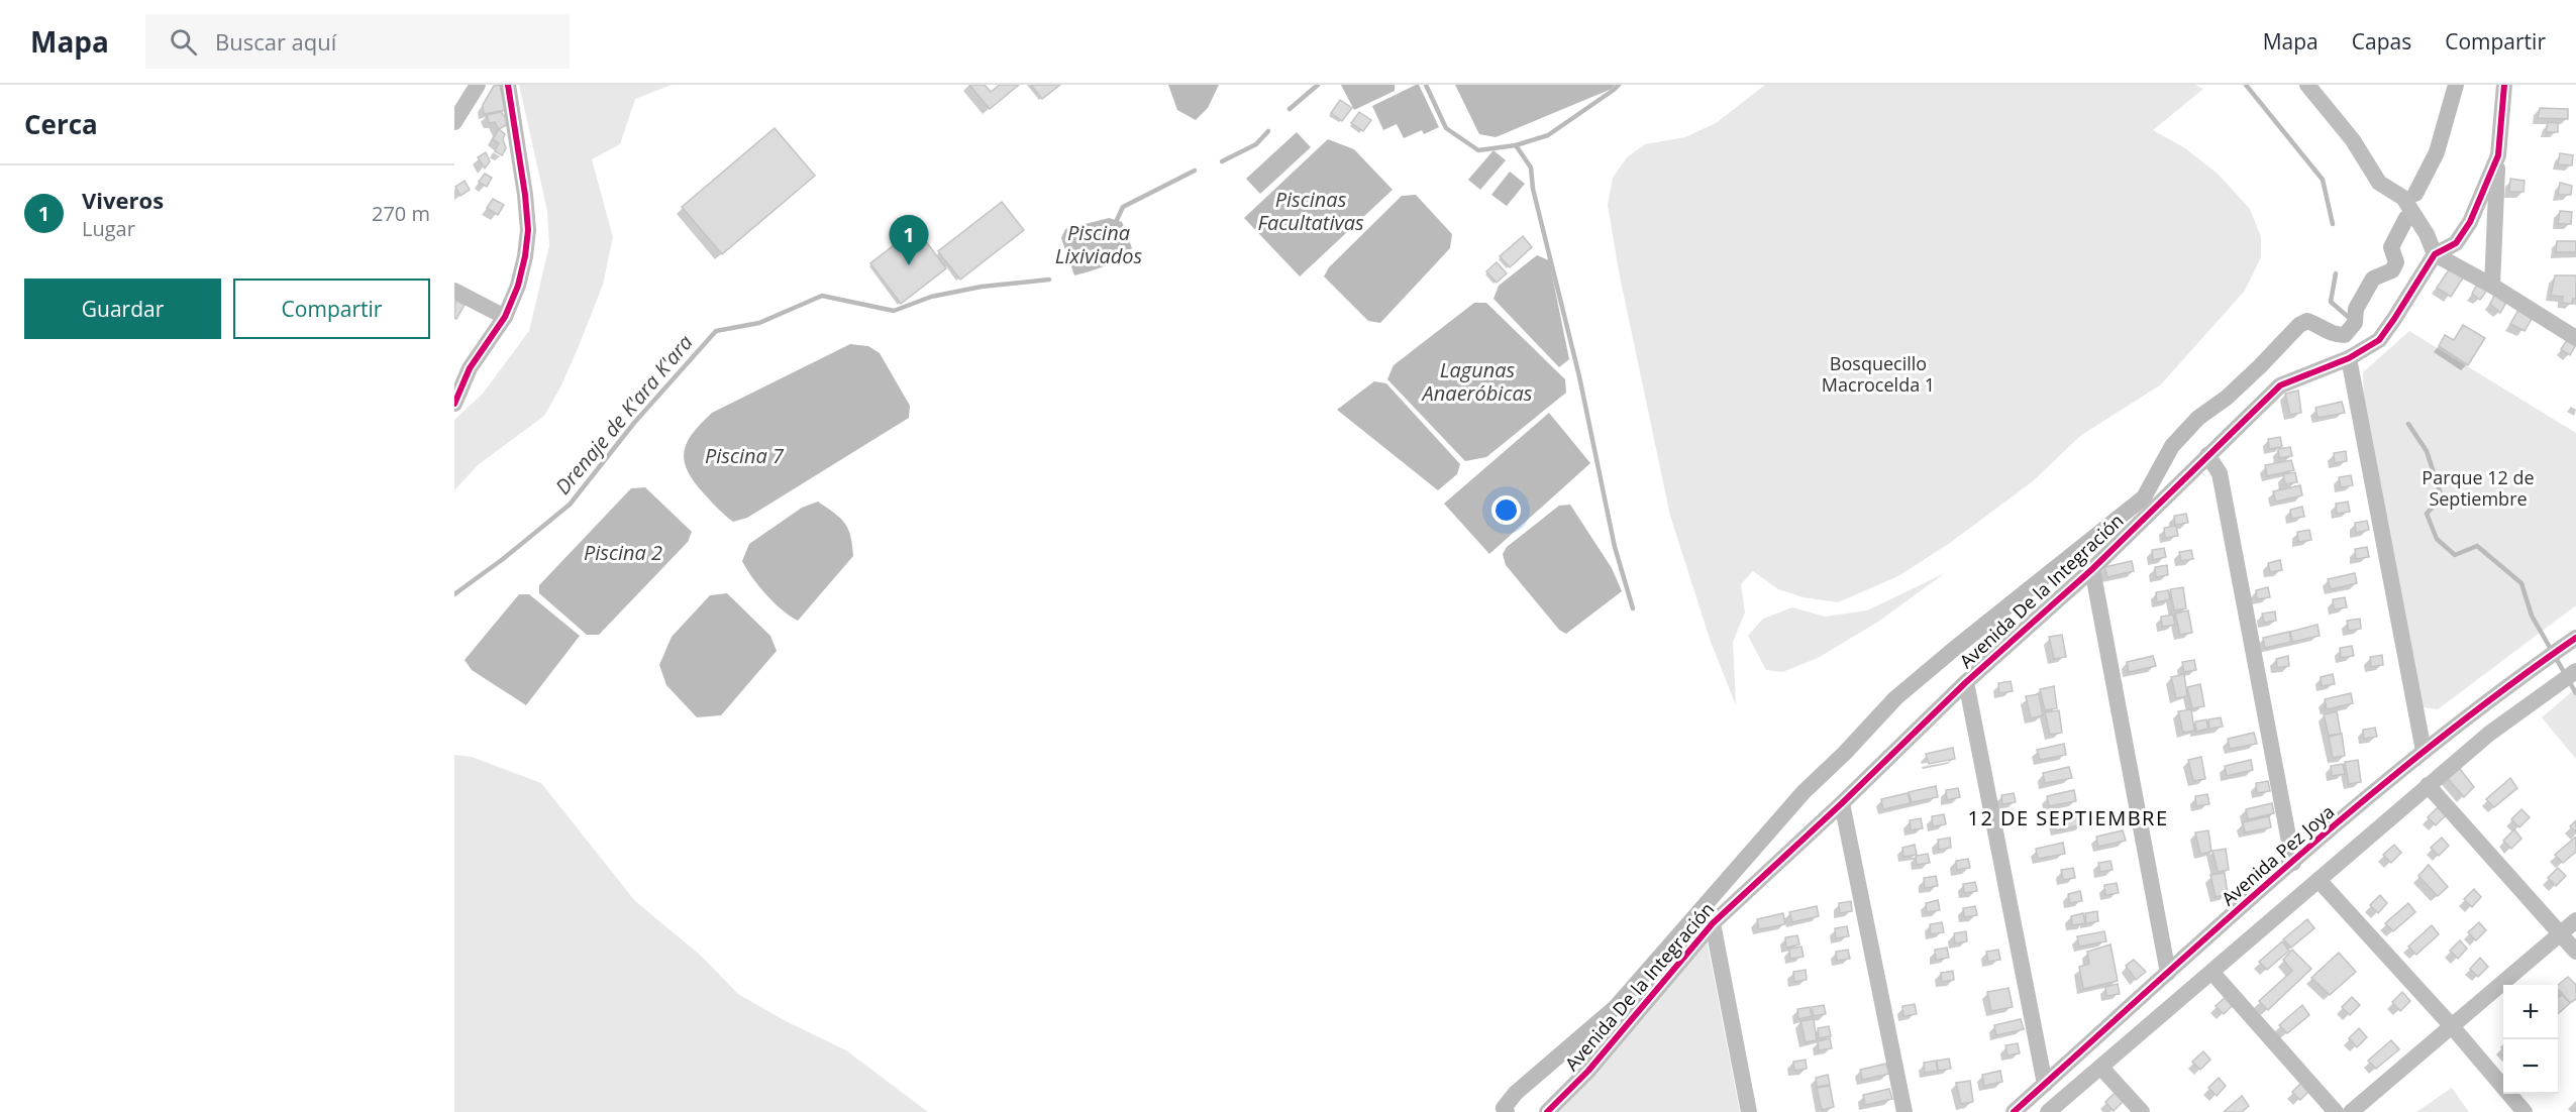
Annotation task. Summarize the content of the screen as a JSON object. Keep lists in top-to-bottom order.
{
  "streets": {
    "street": ["Avenida De la Integración", "Avenida Pez Joya"]
  },
  "districts": ["12 DE SEPTIEMBRE"],
  "water": [
    "Piscinas Facultativas",
    "Piscina Lixiviados",
    "Lagunas Anaeróbicas",
    "Drenaje de K'ara K'ara",
    "Piscina 7",
    "Piscina 2"
  ],
  "parks": ["Bosquecillo Macrocelda 1", "Parque 12 de Septiembre"],
  "page": {
    "header": "Mapa",
    "search": "Buscar aquí",
    "nav": ["Mapa", "Capas", "Compartir"],
    "heading": "Cerca",
    "list": [
      {
        "mark": "1",
        "name": "Viveros",
        "note": "Lugar",
        "value": "270 m"
      }
    ],
    "pins": "1",
    "buttons": ["Guardar", "Compartir"],
    "map_buttons": ["+", "−"]
  }
}
